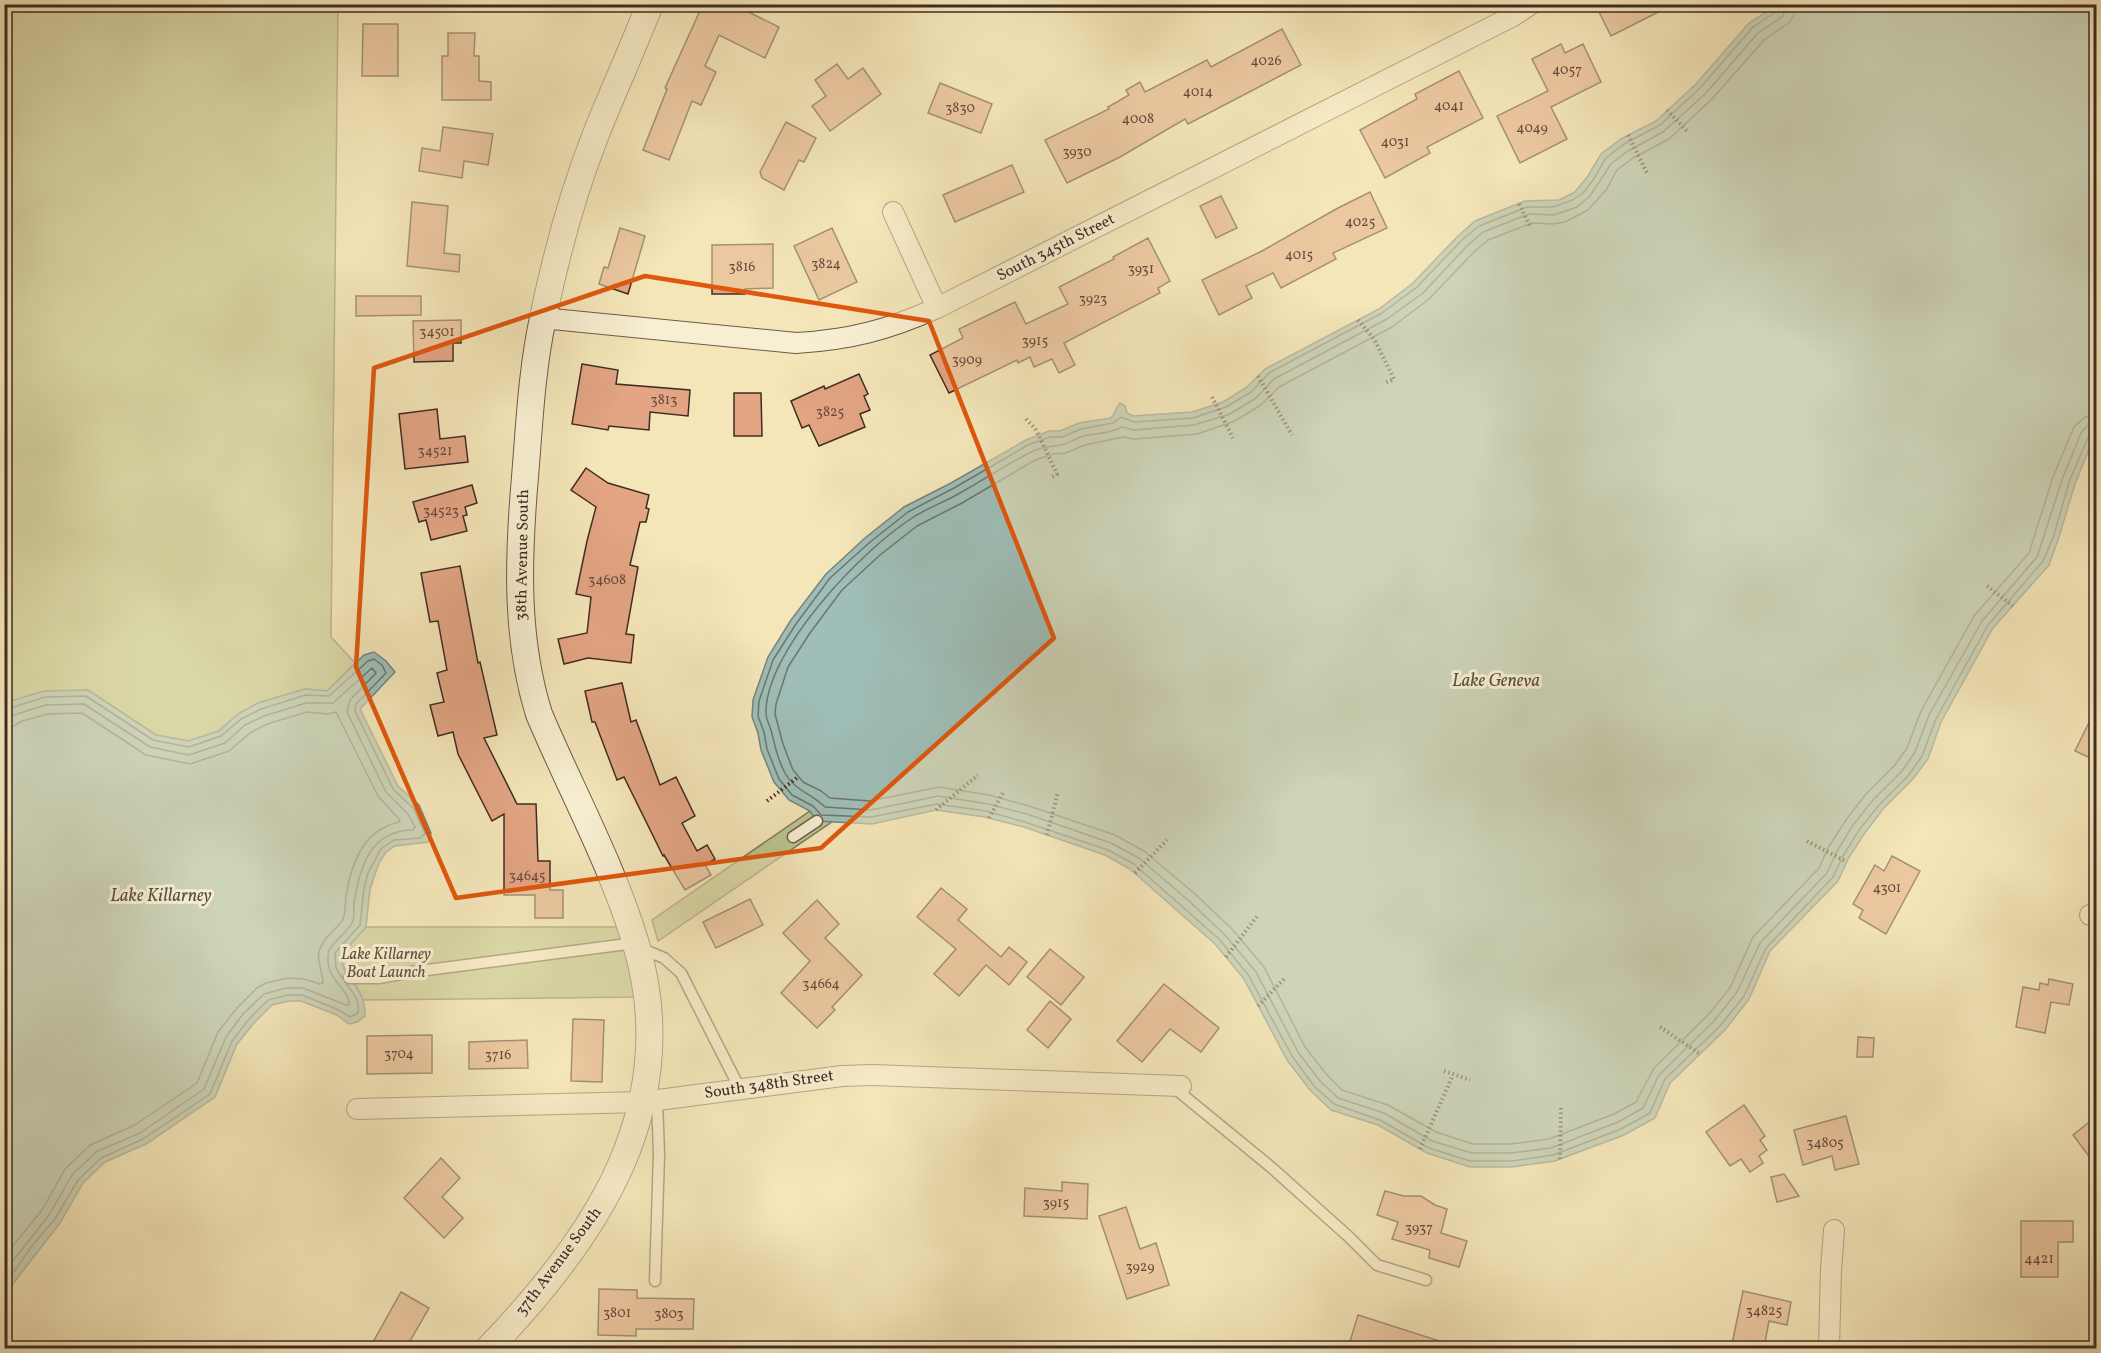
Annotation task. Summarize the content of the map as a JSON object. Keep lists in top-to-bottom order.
{
  "streets": {
    "street": [
      "South 345th Street",
      "38th Avenue South",
      "South 348th Street",
      "37th Avenue South"
    ]
  },
  "crossings": [
    ["South 345th Street", "38th Avenue South"],
    ["38th Avenue South", "South 348th Street"],
    ["38th Avenue South", "37th Avenue South"],
    ["South 348th Street", "37th Avenue South"]
  ],
  "water": ["Lake Geneva", "Lake Killarney"],
  "parks": ["Lake Killarney Boat Launch"],
  "house_numbers": [
    "4026",
    "4057",
    "4014",
    "4041",
    "3830",
    "4008",
    "4049",
    "4031",
    "3930",
    "4025",
    "4015",
    "3824",
    "3816",
    "3931",
    "3923",
    "34501",
    "3915",
    "3909",
    "3813",
    "3825",
    "34521",
    "34523",
    "34608",
    "34645",
    "4301",
    "34664",
    "3704",
    "3716",
    "34805",
    "3915",
    "3937",
    "4421",
    "3929",
    "34825",
    "3801",
    "3803"
  ]
}
